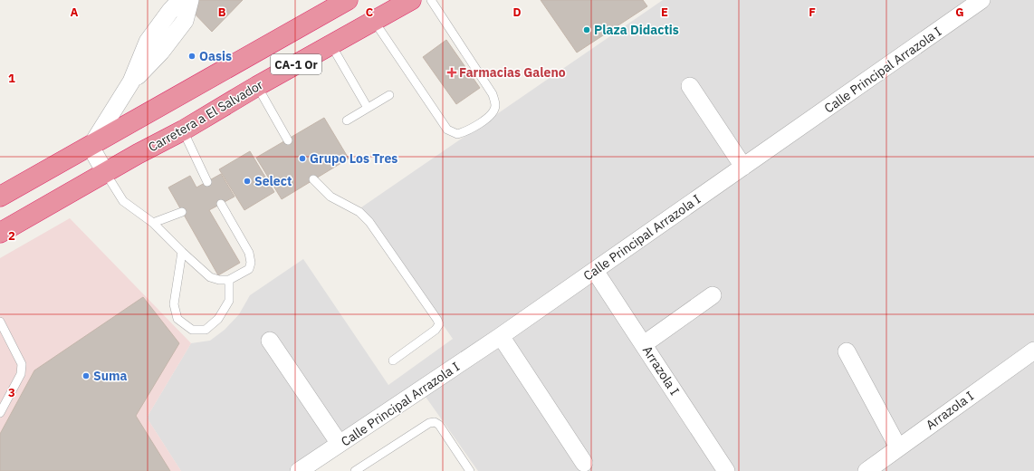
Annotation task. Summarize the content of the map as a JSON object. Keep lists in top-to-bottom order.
{
  "streets": {
    "highway": ["CA-1 Or", "Carretera a El Salvador"],
    "street": ["Calle Principal Arrazola I", "Arrazola I"]
  },
  "crossings": [
    ["Calle Principal Arrazola I", "Arrazola I"]
  ],
  "places": {
    "other": [
      "Plaza Didactis",
      "Oasis",
      "Grupo Los Tres",
      "Select",
      "Suma"
    ],
    "health": ["Farmacias Galeno"]
  },
  "grid": {
    "columns": [
      "A",
      "B",
      "C",
      "D",
      "E",
      "F",
      "G"
    ],
    "rows": ["1", "2", "3"]
  }
}
